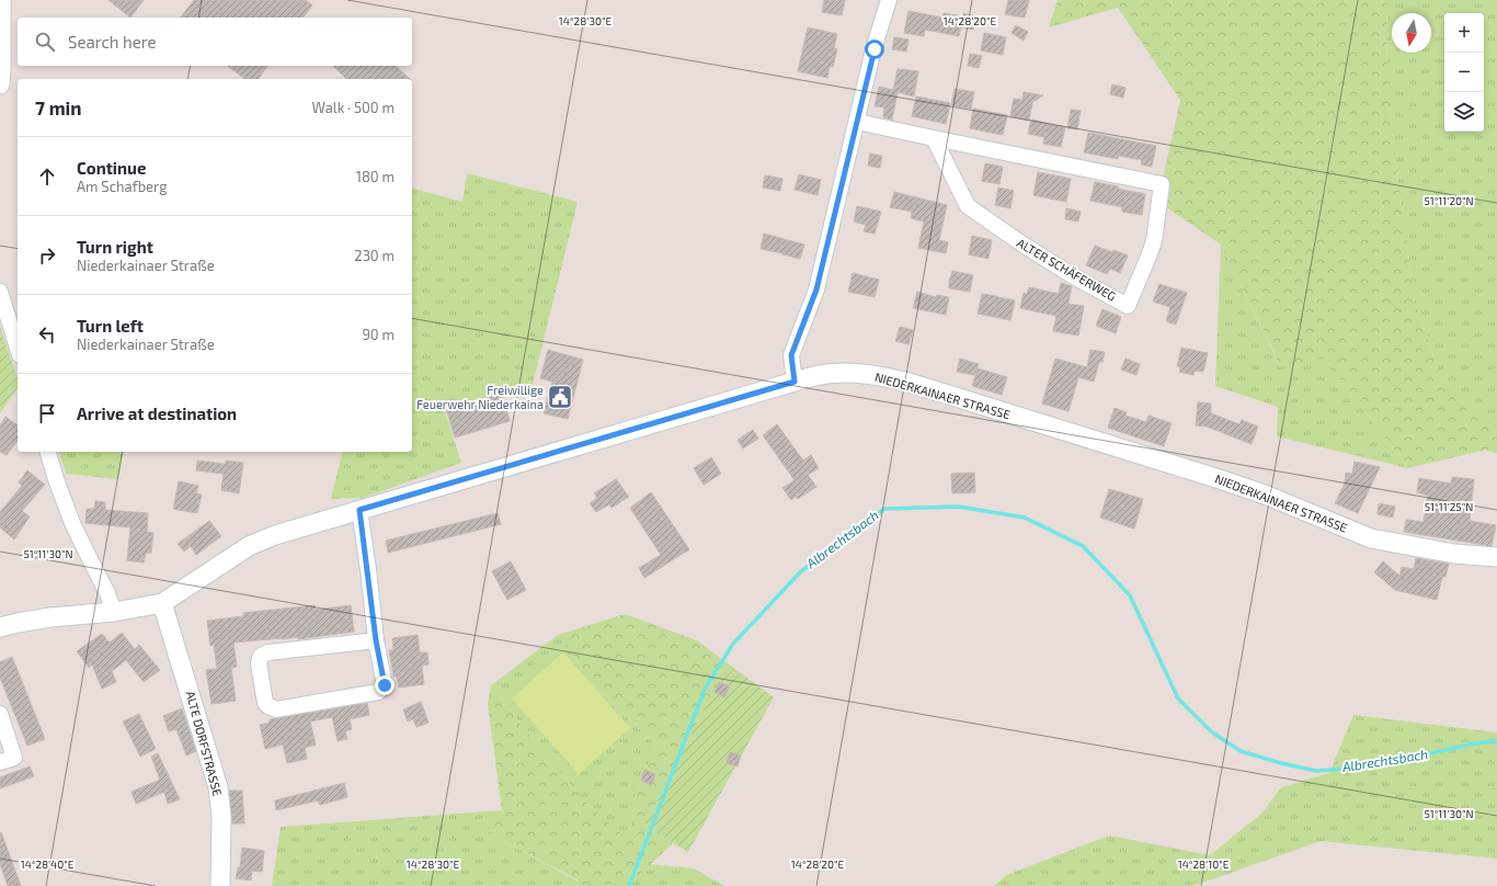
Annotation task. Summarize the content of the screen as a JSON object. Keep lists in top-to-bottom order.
{
  "streets": {
    "street": ["ALTER SCHÄFERWEG", "NIEDERKAINAER STRASSE", "ALTE DORFSTRASSE"]
  },
  "crossings": [
    ["NIEDERKAINAER STRASSE", "ALTE DORFSTRASSE"]
  ],
  "water": ["Albrechtsbach"],
  "places": {
    "public building": ["Freiwillige Feuerwehr Niederkaina"]
  },
  "north": "bottom",
  "page": {
    "map_buttons": ["+", "−"],
    "search": "Search here",
    "heading": ["7 min", "Walk · 500 m"],
    "list": [
      ["Continue", "Am Schafberg", "180 m"],
      ["Turn right", "Niederkainaer Straße", "230 m"],
      ["Turn left", "Niederkainaer Straße", "90 m"],
      "Arrive at destination"
    ]
  },
  "coordinates": [
    "14°28'30\"E",
    "14°28'20\"E",
    "51°11'20\"N",
    "51°11'25\"N",
    "51°11'30\"N",
    "14°28'40\"E",
    "14°28'10\"E"
  ]
}
